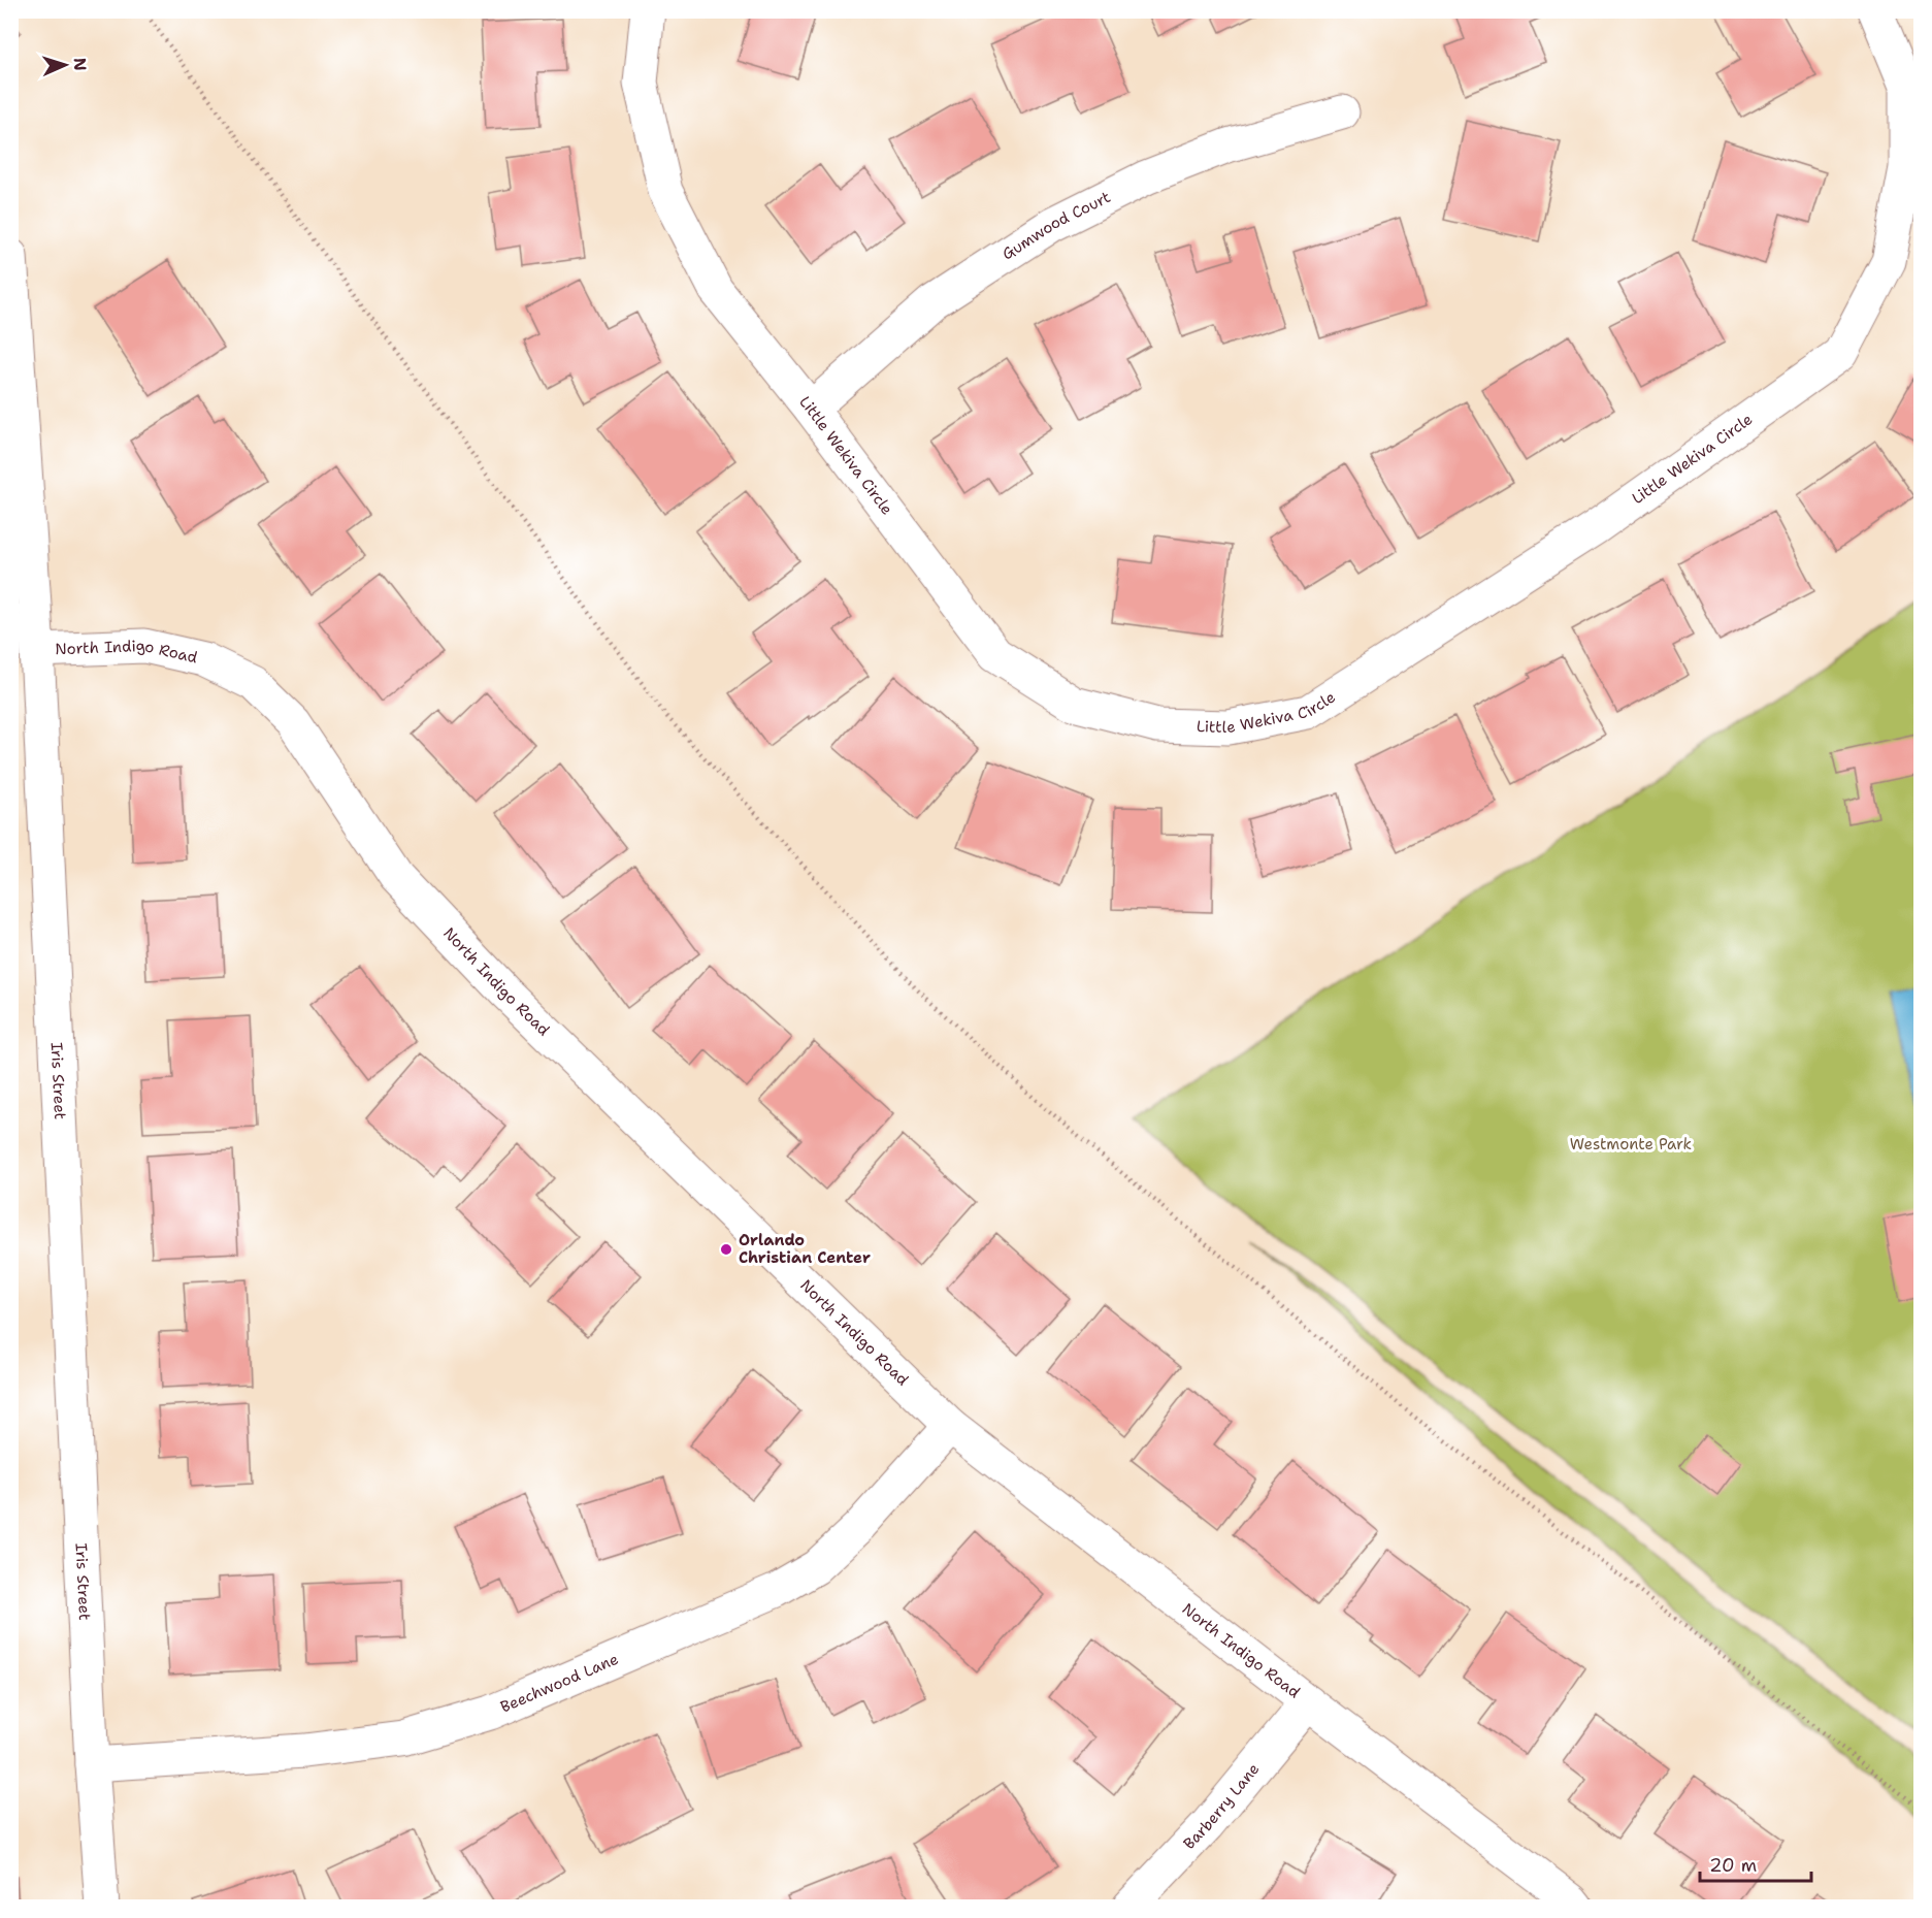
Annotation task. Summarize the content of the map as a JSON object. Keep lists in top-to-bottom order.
{
  "streets": {
    "street": [
      "Gumwood Court",
      "Little Wekiva Circle",
      "North Indigo Road",
      "Iris Street",
      "Beechwood Lane",
      "Barberry Lane"
    ]
  },
  "crossings": [
    ["Gumwood Court", "Little Wekiva Circle"],
    ["North Indigo Road", "Iris Street"],
    ["North Indigo Road", "Beechwood Lane"],
    ["North Indigo Road", "Barberry Lane"],
    ["Iris Street", "Beechwood Lane"]
  ],
  "parks": ["Westmonte Park"],
  "places": ["Orlando Christian Center"],
  "scale_bar": "20 m",
  "north": "right"
}
